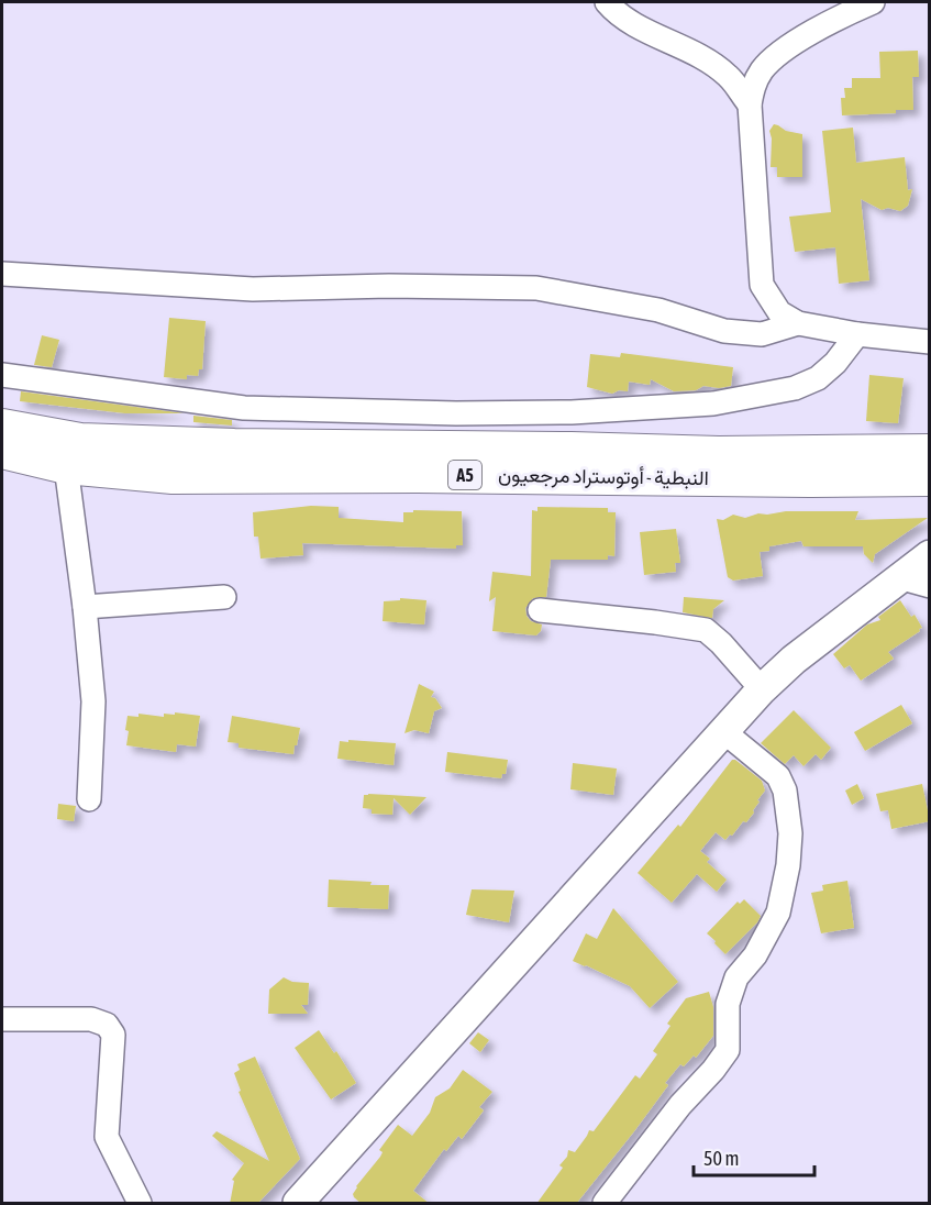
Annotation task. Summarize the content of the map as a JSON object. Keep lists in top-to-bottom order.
{
  "streets": {
    "highway": ["A5", "النبطية - أوتوستراد مرجعيون"]
  },
  "scale_bar": "50 m"
}
